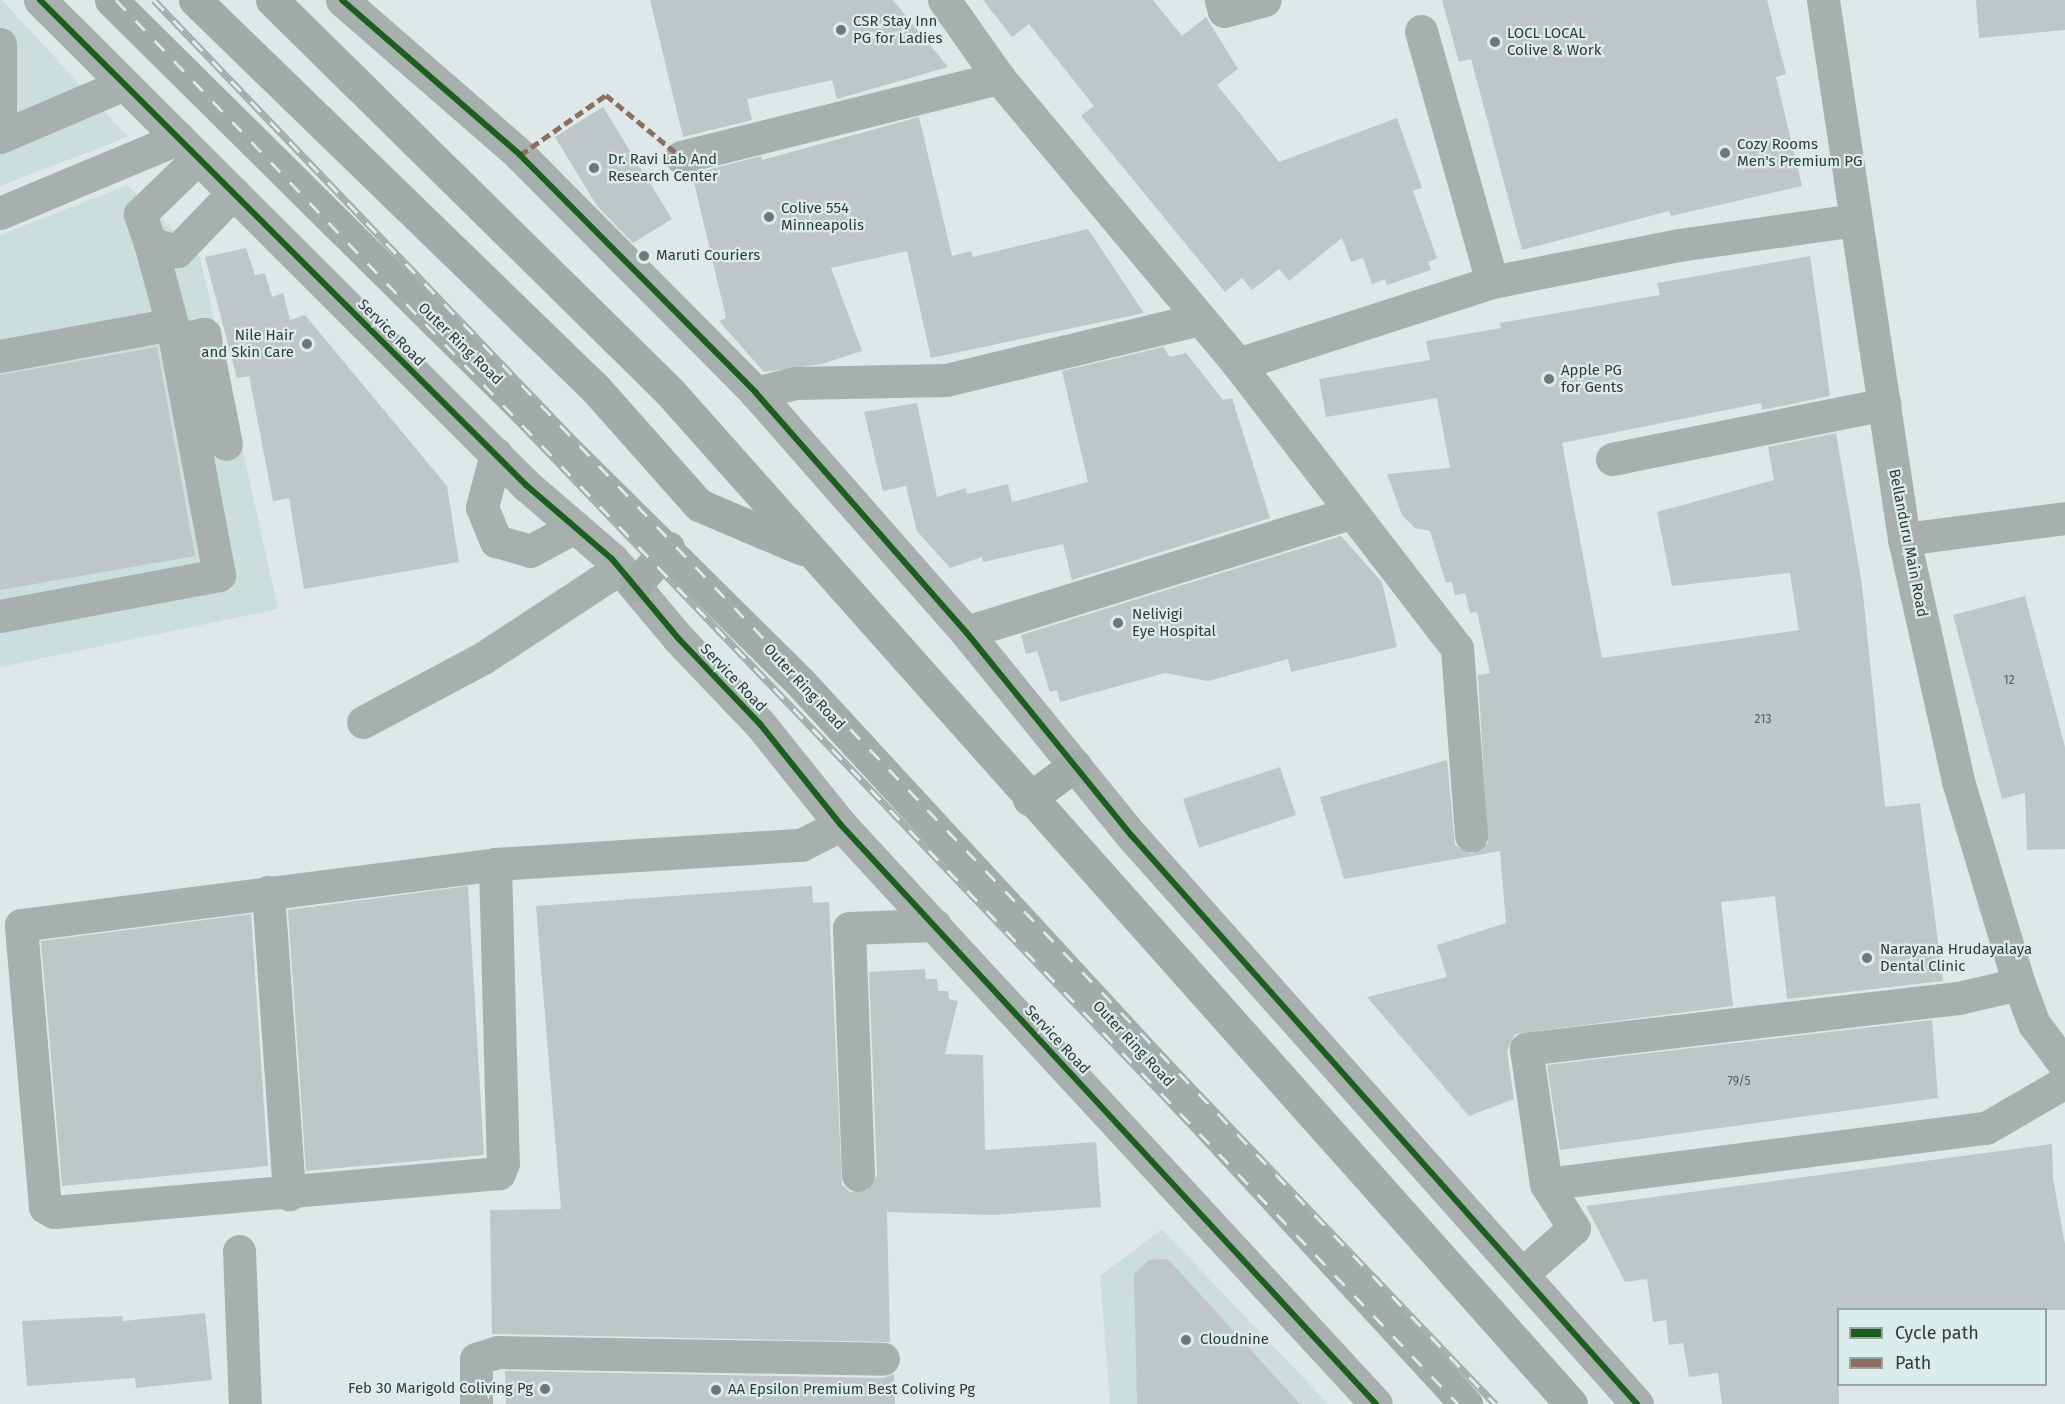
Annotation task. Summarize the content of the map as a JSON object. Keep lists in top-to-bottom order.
{
  "streets": {
    "highway": ["Outer Ring Road"],
    "street": ["Service Road", "Bellanduru Main Road"]
  },
  "places": [
    "CSR Stay Inn PG for Ladies",
    "LOCL LOCAL Colive & Work",
    "Cozy Rooms Men's Premium PG",
    "Dr. Ravi Lab And Research Center",
    "Colive 554 Minneapolis",
    "Maruti Couriers",
    "Nile Hair and Skin Care",
    "Apple PG for Gents",
    "Nelivigi Eye Hospital",
    "Narayana Hrudayalaya Dental Clinic",
    "Cloudnine",
    "Feb 30 Marigold Coliving Pg",
    "AA Epsilon Premium Best Coliving Pg"
  ],
  "house_numbers": ["12", "213", "79/5"],
  "legend": ["Cycle path", "Path"]
}
